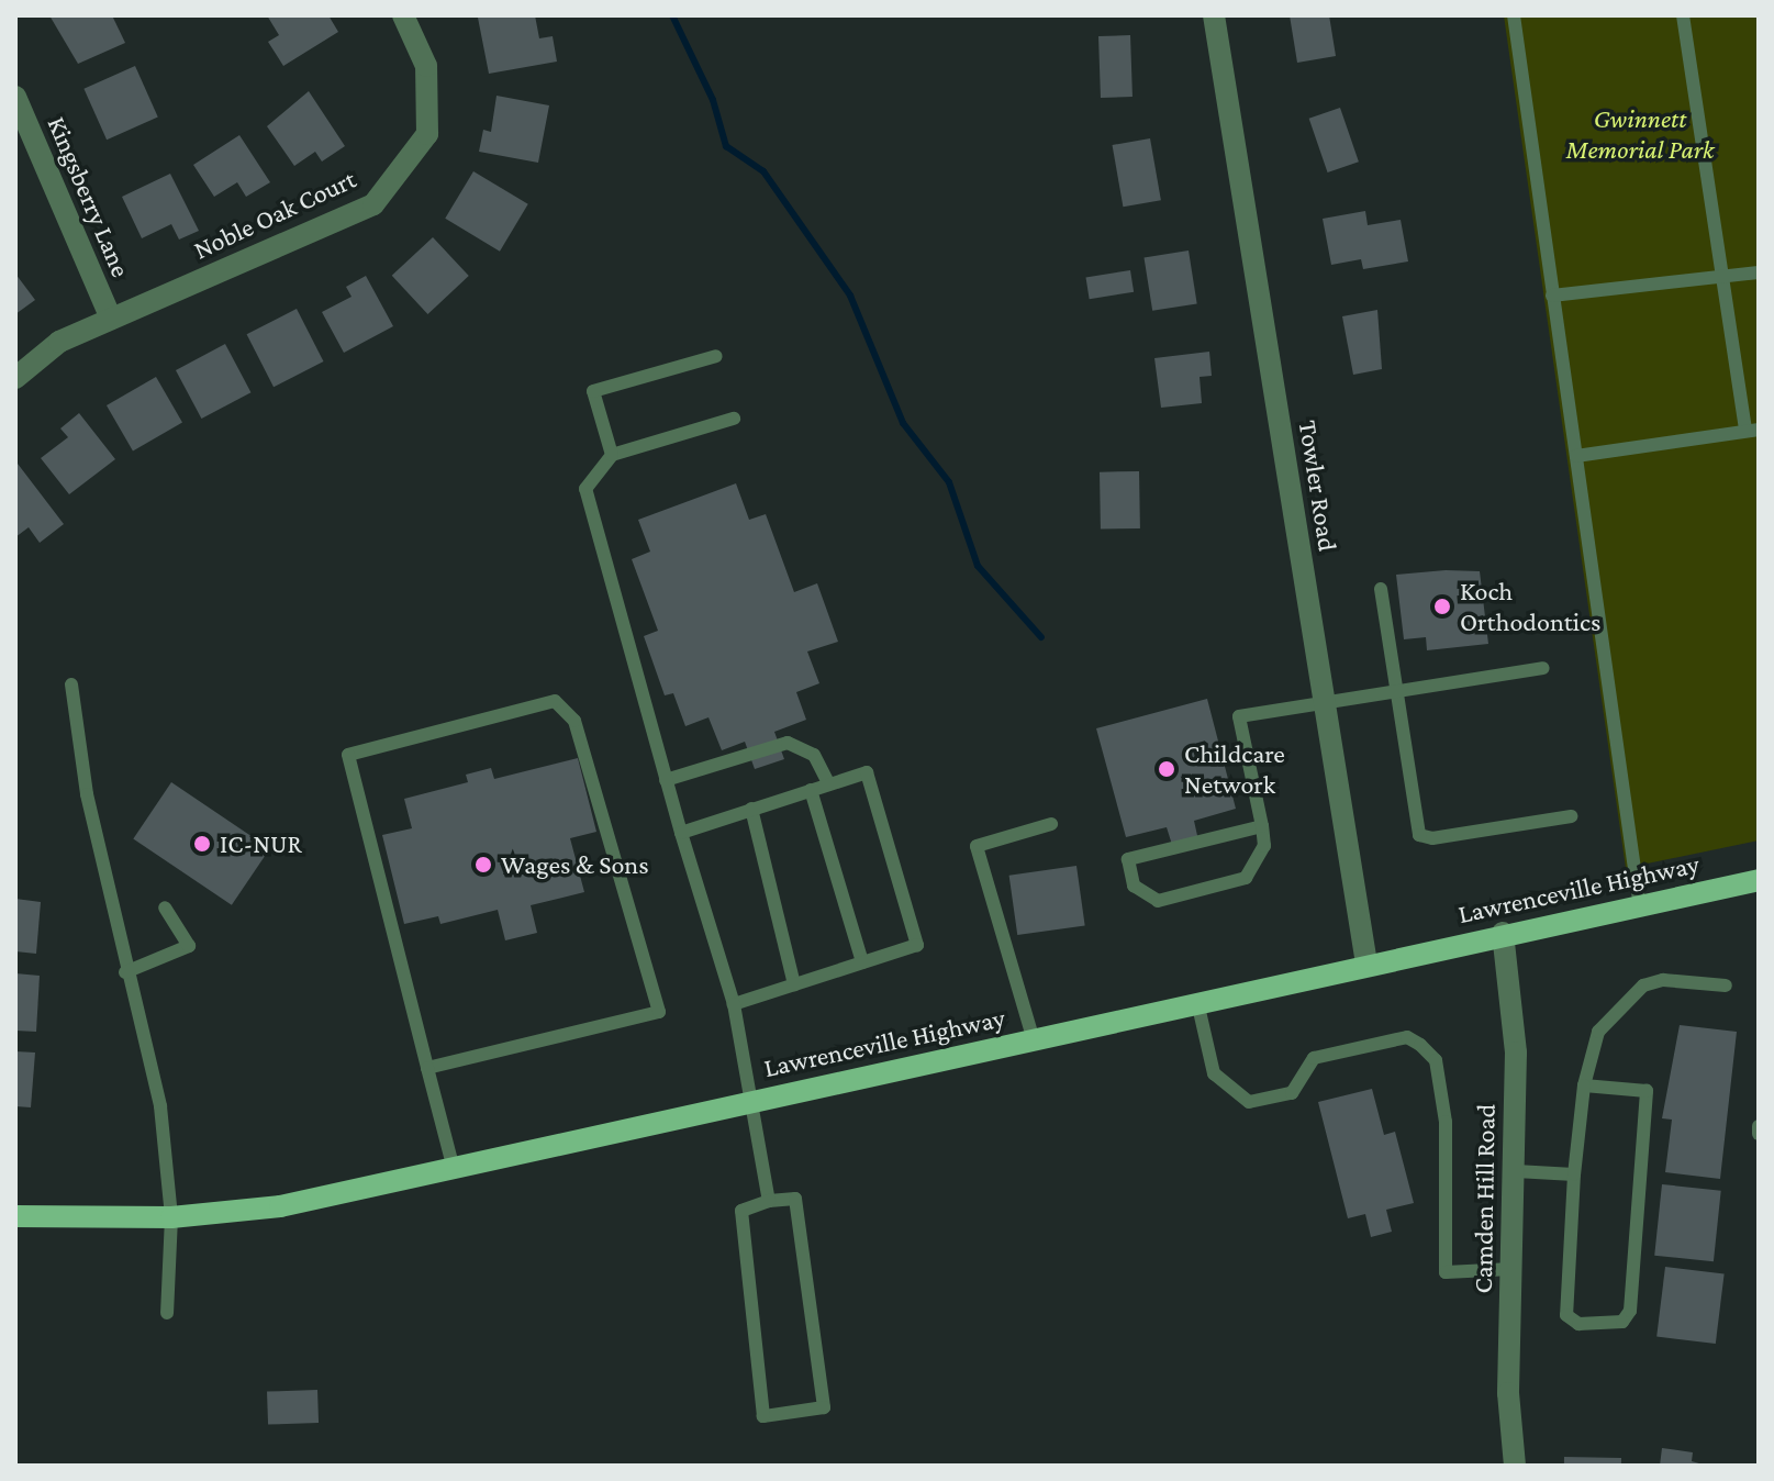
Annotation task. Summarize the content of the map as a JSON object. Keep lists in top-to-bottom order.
{
  "streets": {
    "main road": ["Lawrenceville Highway"],
    "street": [
      "Kingsberry Lane",
      "Noble Oak Court",
      "Towler Road",
      "Camden Hill Road"
    ]
  },
  "crossings": [
    ["Kingsberry Lane", "Noble Oak Court"],
    ["Towler Road", "Lawrenceville Highway"],
    ["Lawrenceville Highway", "Camden Hill Road"]
  ],
  "parks": ["Gwinnett Memorial Park"],
  "places": [
    "Koch Orthodontics",
    "Childcare Network",
    "IC-NUR",
    "Wages & Sons"
  ]
}
